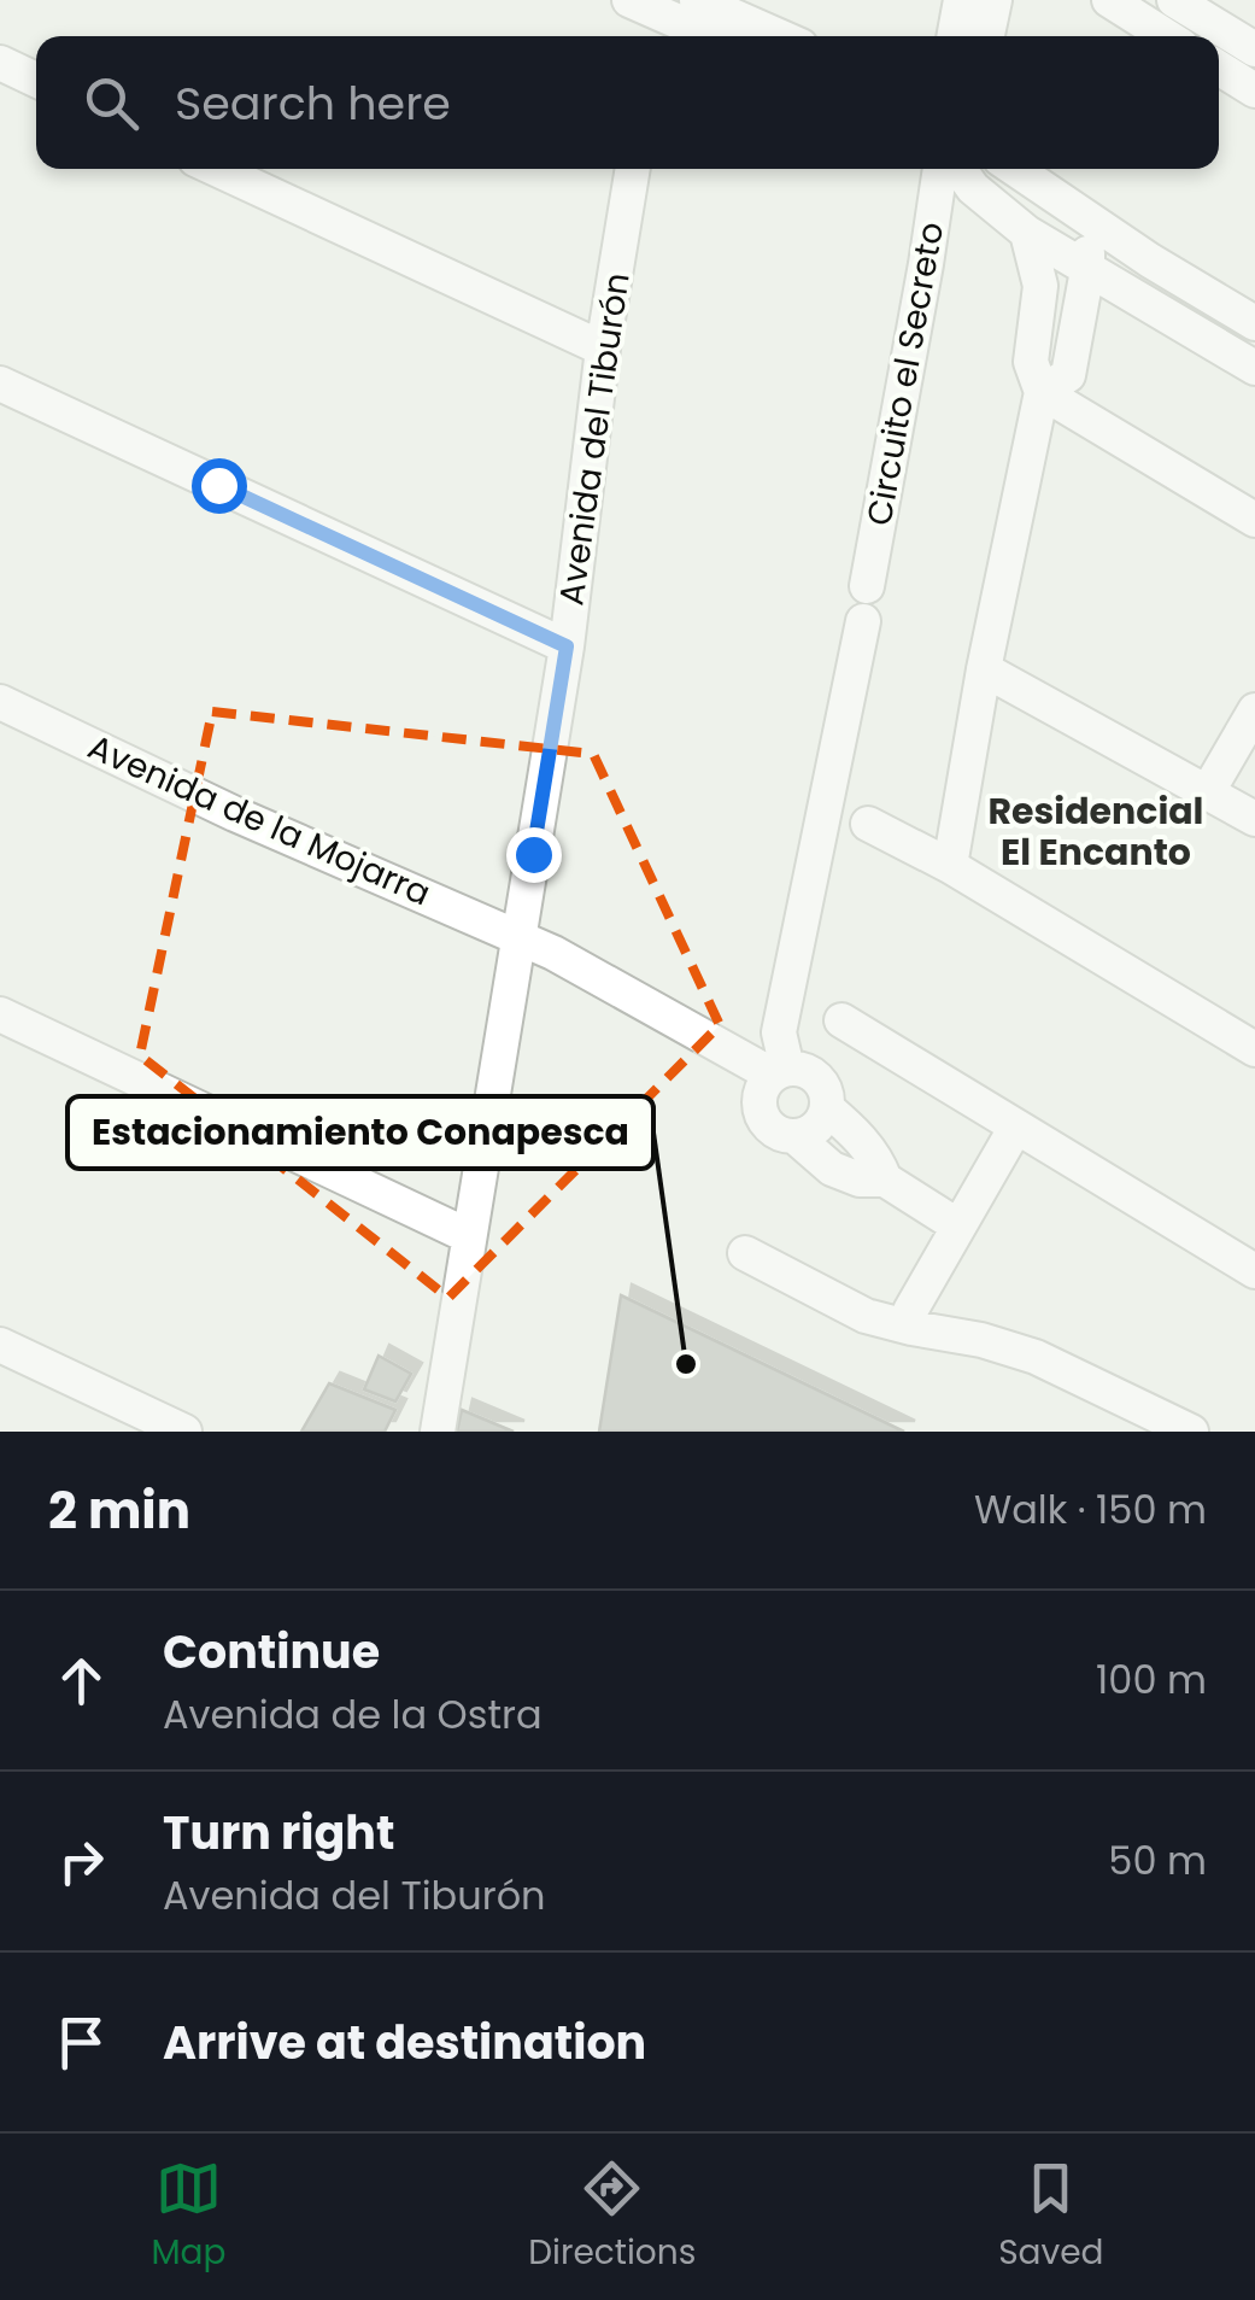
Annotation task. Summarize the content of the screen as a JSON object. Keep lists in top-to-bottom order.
{
  "streets": {
    "street": ["Circuito el Secreto", "Avenida del Tiburón", "Avenida de la Mojarra"]
  },
  "crossings": [
    ["Avenida del Tiburón", "Avenida de la Mojarra"]
  ],
  "districts": ["Residencial El Encanto"],
  "places": ["Estacionamiento Conapesca"],
  "page": {
    "search": "Search here",
    "heading": ["2 min", "Walk · 150 m"],
    "list": [
      ["Continue", "Avenida de la Ostra", "100 m"],
      ["Turn right", "Avenida del Tiburón", "50 m"],
      "Arrive at destination"
    ],
    "nav": ["Map", "Directions", "Saved"]
  }
}
